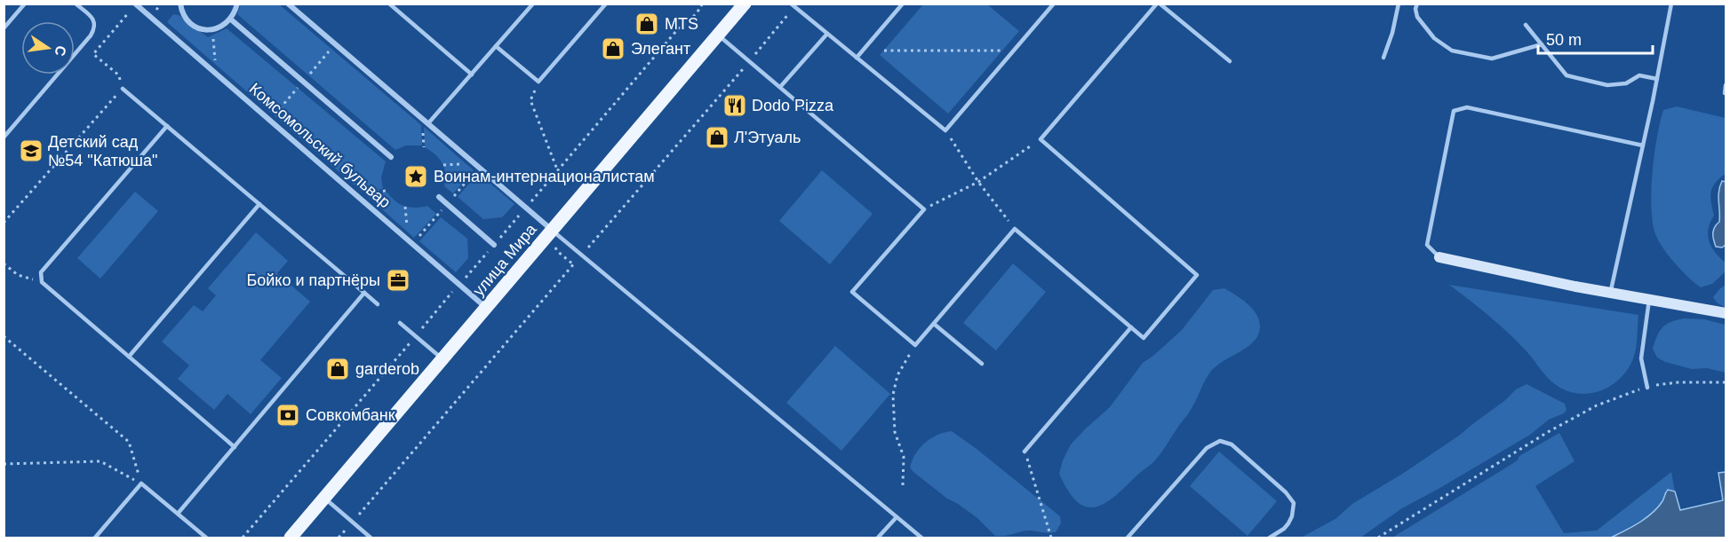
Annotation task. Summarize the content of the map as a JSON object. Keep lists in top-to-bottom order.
{
  "streets": {
    "main road": ["улица Мира"],
    "street": ["Комсомольский бульвар"]
  },
  "crossings": [
    ["Комсомольский бульвар", "улица Мира"]
  ],
  "places": {
    "shop": [
      "MTS",
      "Элегант",
      "Л'Этуаль",
      "garderob"
    ],
    "restaurant": ["Dodo Pizza"],
    "school or university": ["Детский сад №54 \"Катюша\""],
    "place": ["Воинам-интернационалистам"],
    "office": ["Бойко и партнёры"],
    "bank": ["Совкомбанк"]
  },
  "scale_bar": "50 m",
  "north": "right"
}
